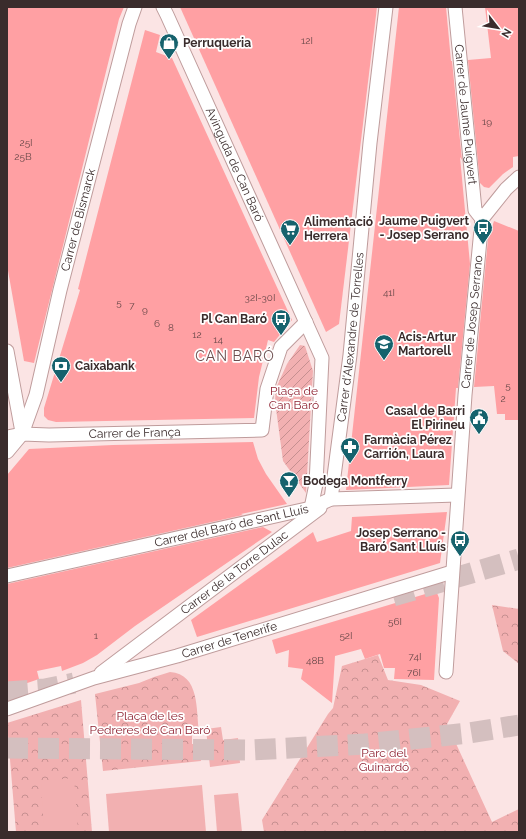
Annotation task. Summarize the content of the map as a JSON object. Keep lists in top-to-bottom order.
{
  "streets": {
    "street": [
      "Carrer de Jaume Puigvert",
      "Avinguda de Can Baró",
      "Carrer de Bismarck",
      "Carrer de Josep Serrano",
      "Carrer d'Alexandre de Torrelles",
      "Carrer de França",
      "Carrer del Baró de Sant Lluís",
      "Carrer de la Torre Dulac",
      "Carrer de Tenerife"
    ]
  },
  "crossings": [
    ["Carrer de Jaume Puigvert", "Carrer de Josep Serrano"],
    ["Avinguda de Can Baró", "Carrer de França"],
    ["Carrer de Bismarck", "Carrer de França"],
    ["Carrer de Josep Serrano", "Carrer del Baró de Sant Lluís"],
    ["Carrer de Josep Serrano", "Carrer de Tenerife"],
    ["Carrer d'Alexandre de Torrelles", "Carrer del Baró de Sant Lluís"],
    ["Carrer d'Alexandre de Torrelles", "Carrer de la Torre Dulac"],
    ["Carrer del Baró de Sant Lluís", "Carrer de la Torre Dulac"],
    ["Carrer de la Torre Dulac", "Carrer de Tenerife"]
  ],
  "districts": ["CAN BARÓ"],
  "parks": ["Plaça de Can Baró", "Plaça de les Pedreres de Can Baró", "Parc del Guinardó"],
  "places": {
    "shop": ["Perruqueria"],
    "bus stop": ["Jaume Puigvert - Josep Serrano", "Pl Can Baró", "Josep Serrano - Baró Sant Lluís"],
    "supermarket": ["Alimentació Herrera"],
    "school or university": ["Acis-Artur Martorell"],
    "bank": ["Caixabank"],
    "public building": ["Casal de Barri El Pirineu"],
    "pharmacy": ["Farmàcia Pérez Carrión, Laura"],
    "bar": ["Bodega Montferry"]
  },
  "house_numbers": [
    "12I",
    "19",
    "25I",
    "25B",
    "41I",
    "32I-30I",
    "5",
    "7",
    "9",
    "6",
    "8",
    "12",
    "14",
    "5",
    "2",
    "56I",
    "1",
    "52I",
    "74I",
    "48B",
    "76I"
  ],
  "north": "bottom right"
}
